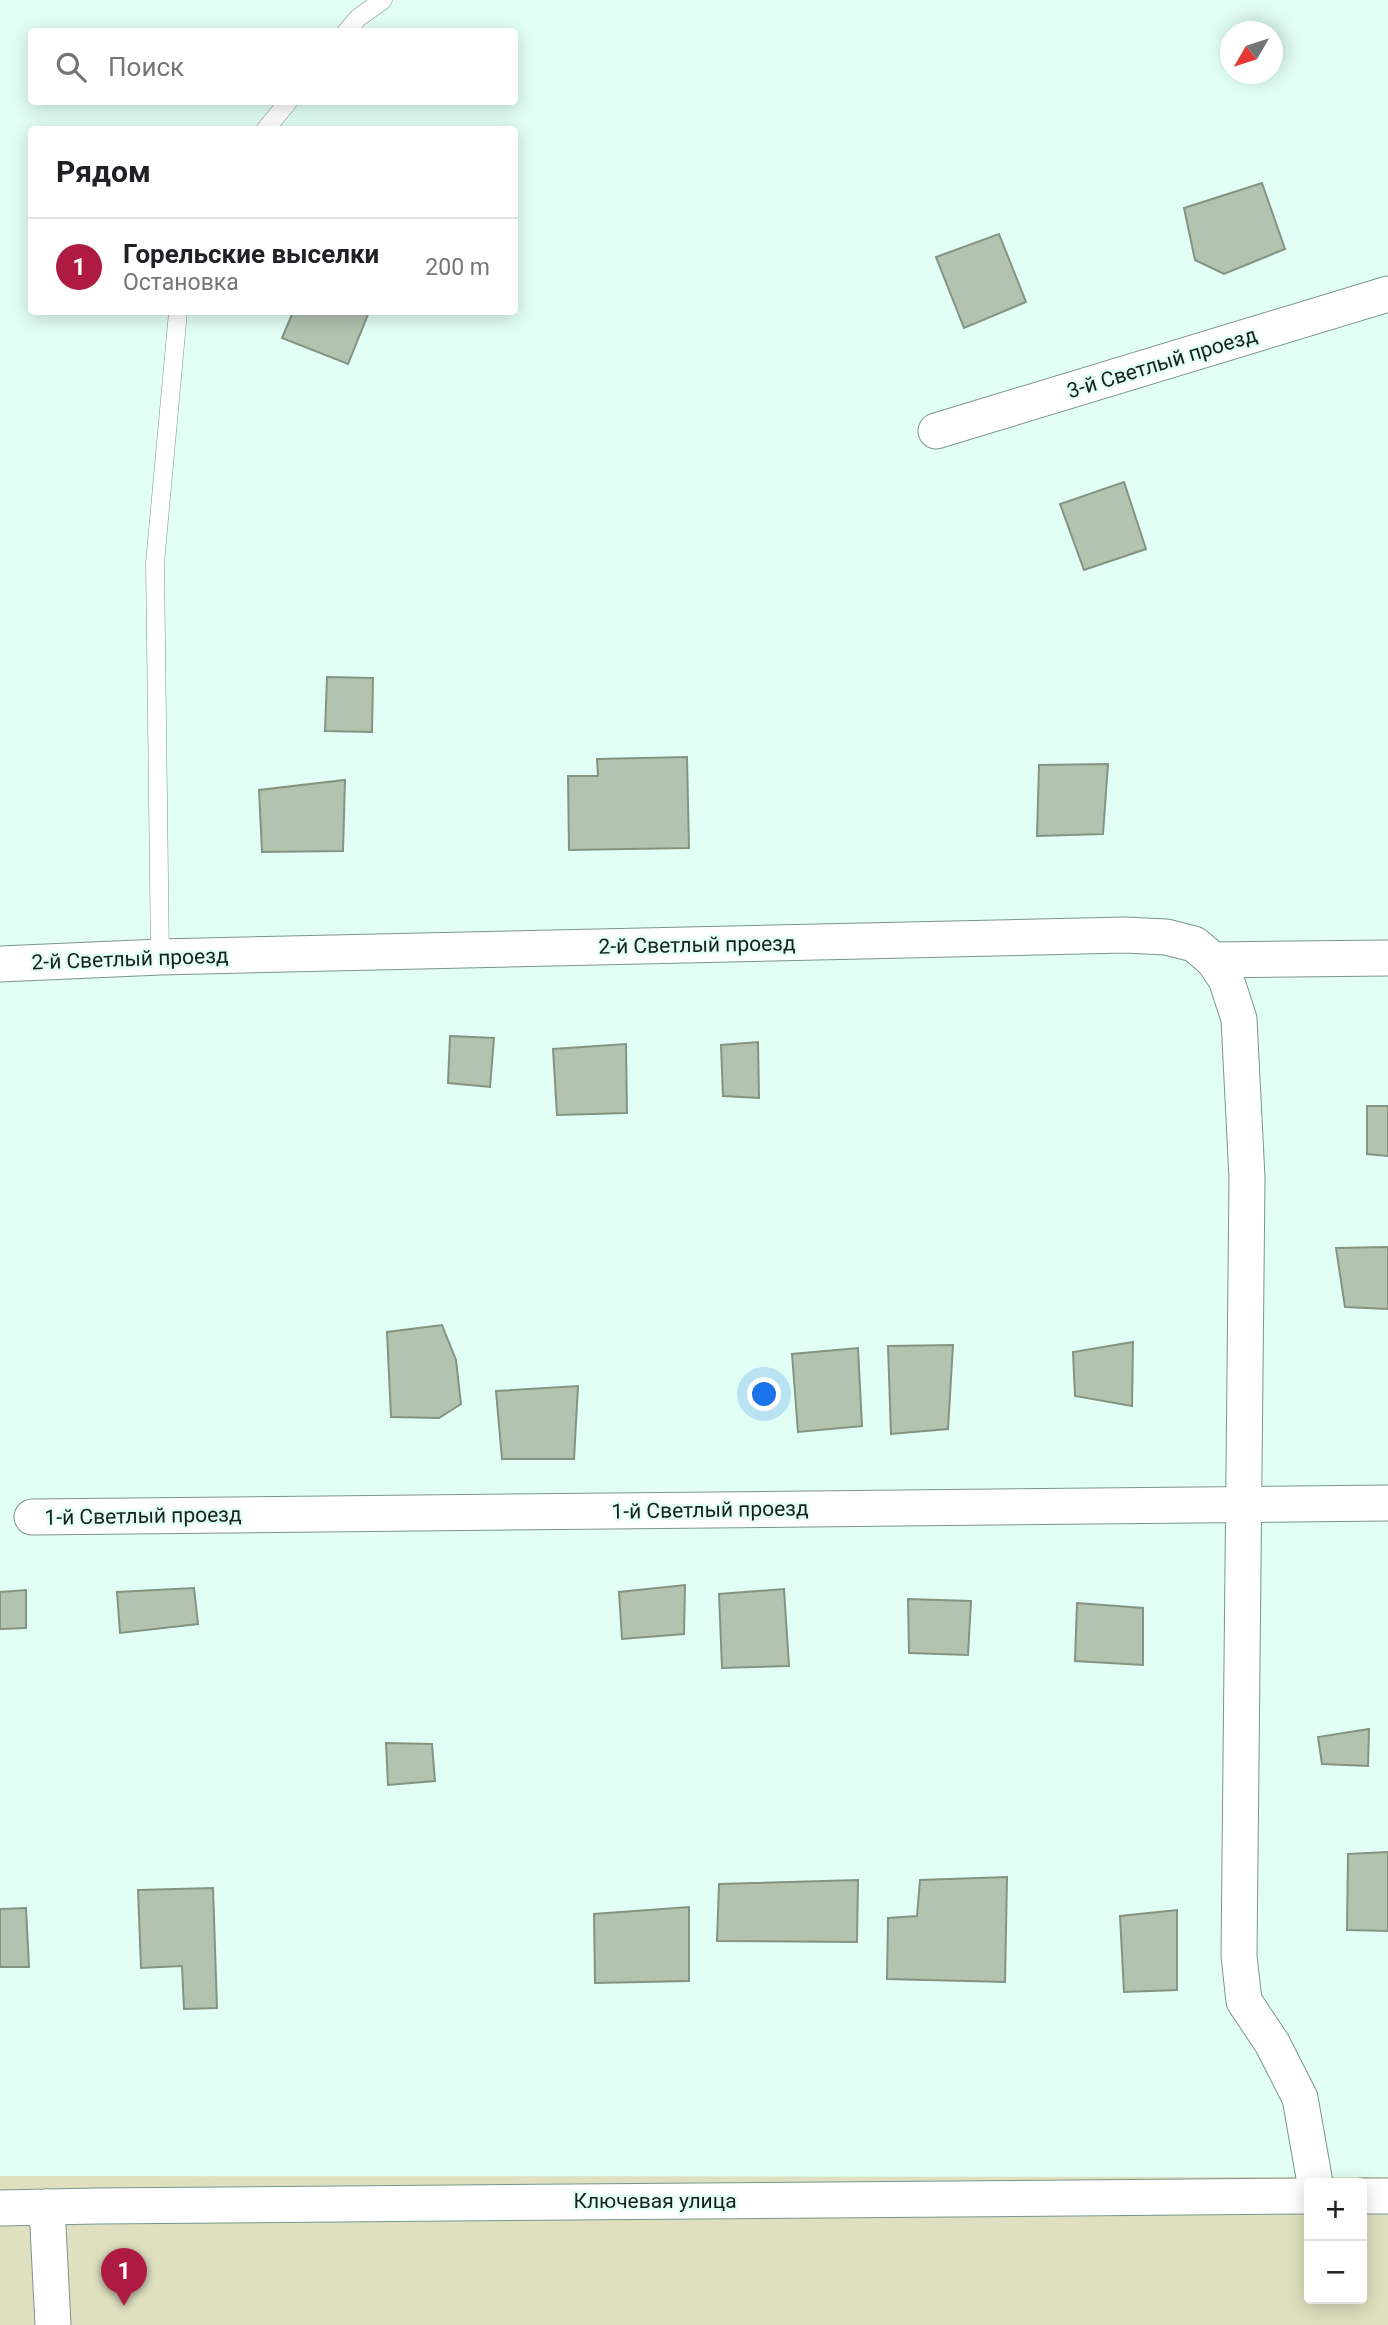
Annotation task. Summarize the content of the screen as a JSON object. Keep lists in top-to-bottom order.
{
  "streets": {
    "street": [
      "3-й Светлый проезд",
      "2-й Светлый проезд",
      "1-й Светлый проезд",
      "Ключевая улица"
    ]
  },
  "north": "bottom left",
  "page": {
    "search": "Поиск",
    "heading": "Рядом",
    "list": [
      {
        "mark": "1",
        "name": "Горельские выселки",
        "note": "Остановка",
        "value": "200 m"
      }
    ],
    "map_buttons": ["+", "−"],
    "pins": "1"
  }
}
